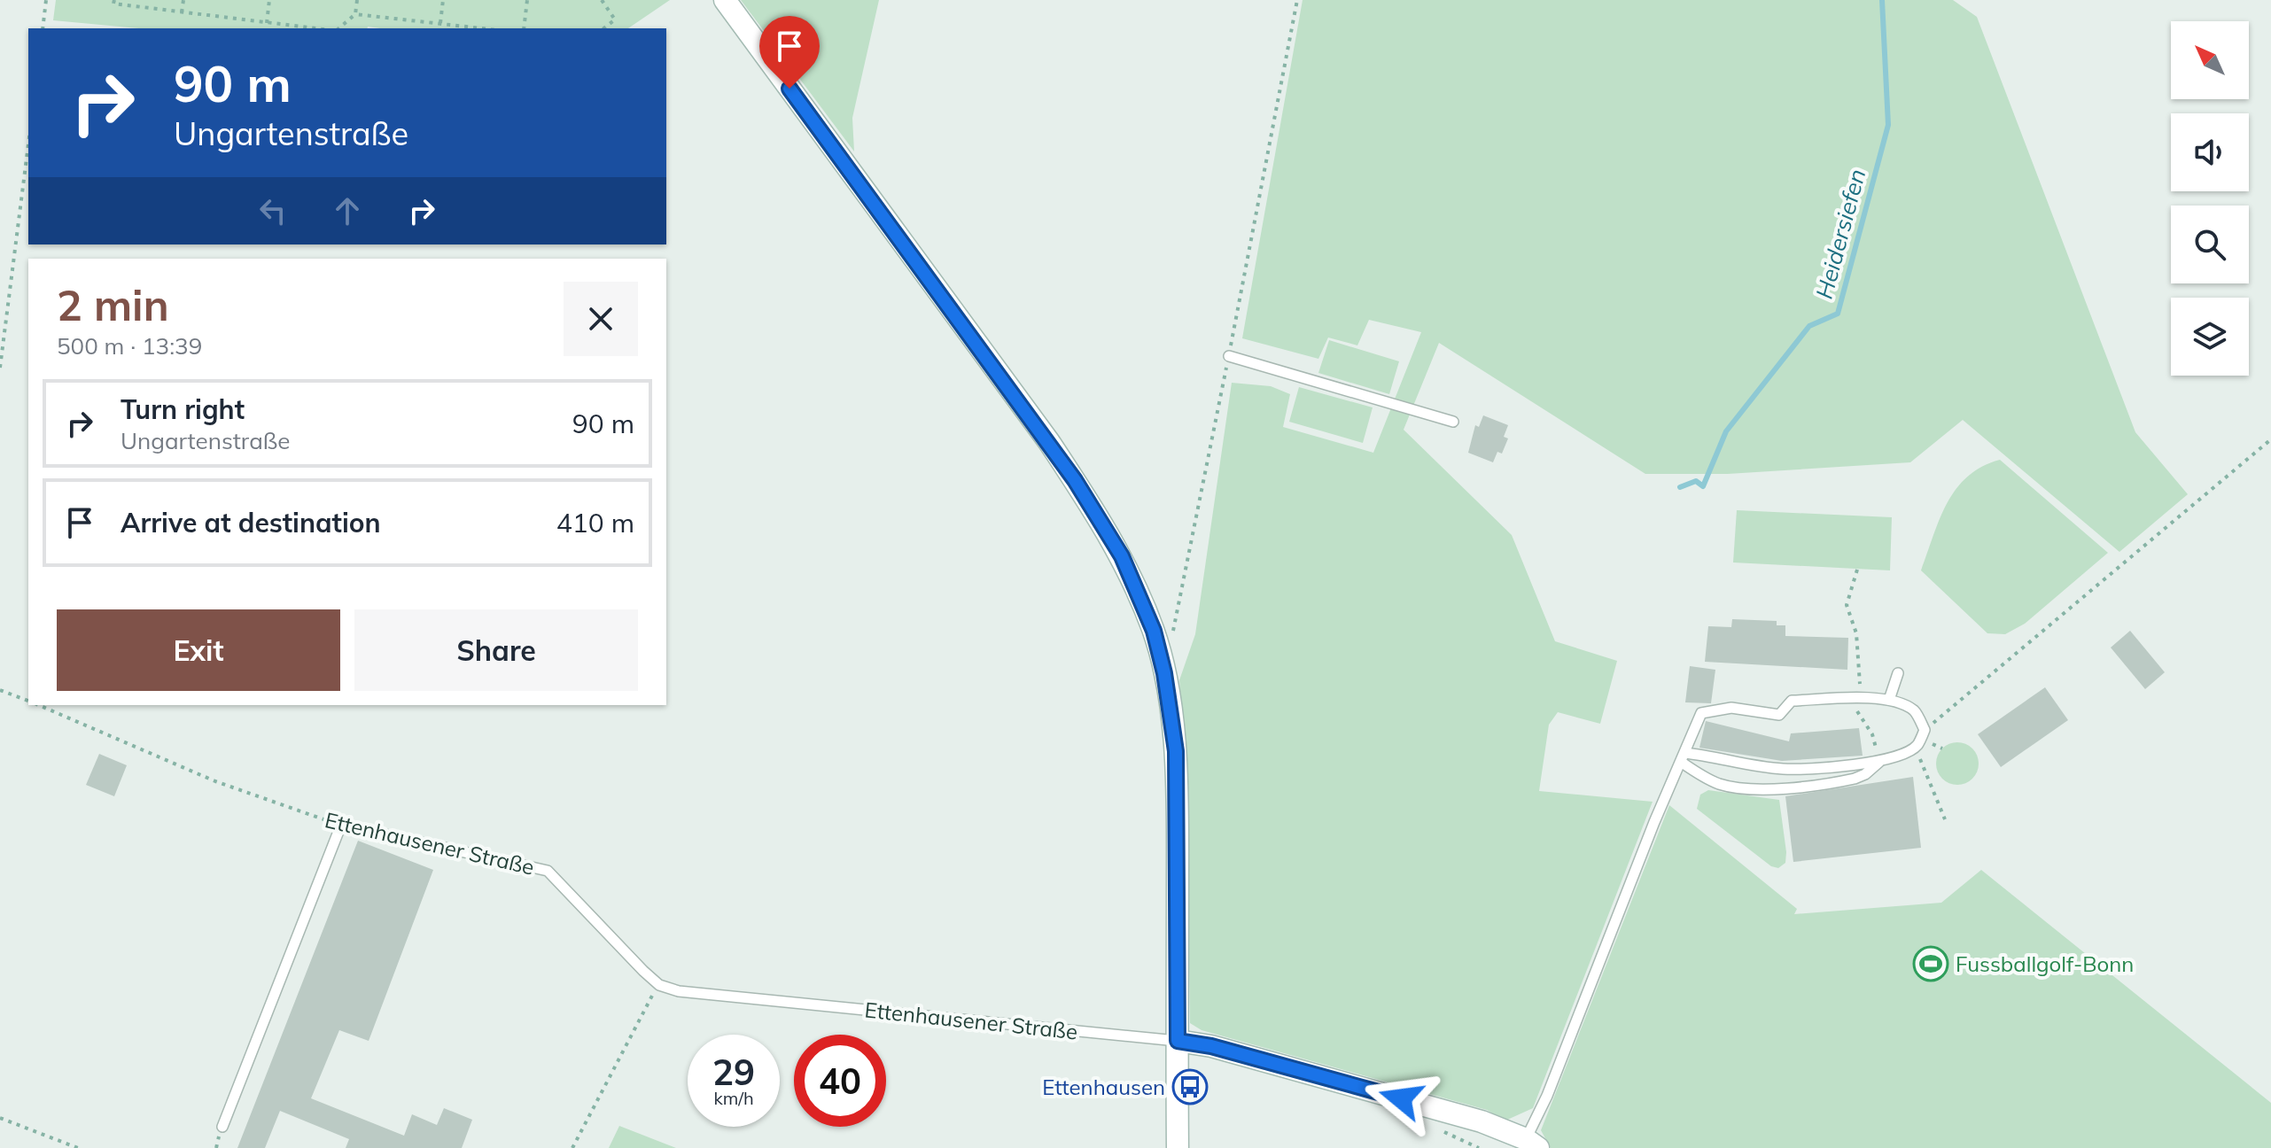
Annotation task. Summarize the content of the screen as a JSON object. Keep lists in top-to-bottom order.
{
  "streets": {
    "lane": ["Ettenhausener Straße"]
  },
  "water": ["Heidersiefen"],
  "places": {
    "sports": ["Fussballgolf-Bonn"],
    "bus stop": ["Ettenhausen"]
  },
  "north": "top left",
  "page": {
    "turn": ["90 m", "Ungartenstraße"],
    "heading": ["2 min", "500 m · 13:39"],
    "list": [
      {
        "name": "Turn right",
        "note": "Ungartenstraße",
        "value": "90 m"
      },
      {
        "name": "Arrive at destination",
        "value": "410 m"
      }
    ],
    "buttons": ["Exit", "Share"],
    "speed": "29 km/h",
    "limit": "40"
  }
}
